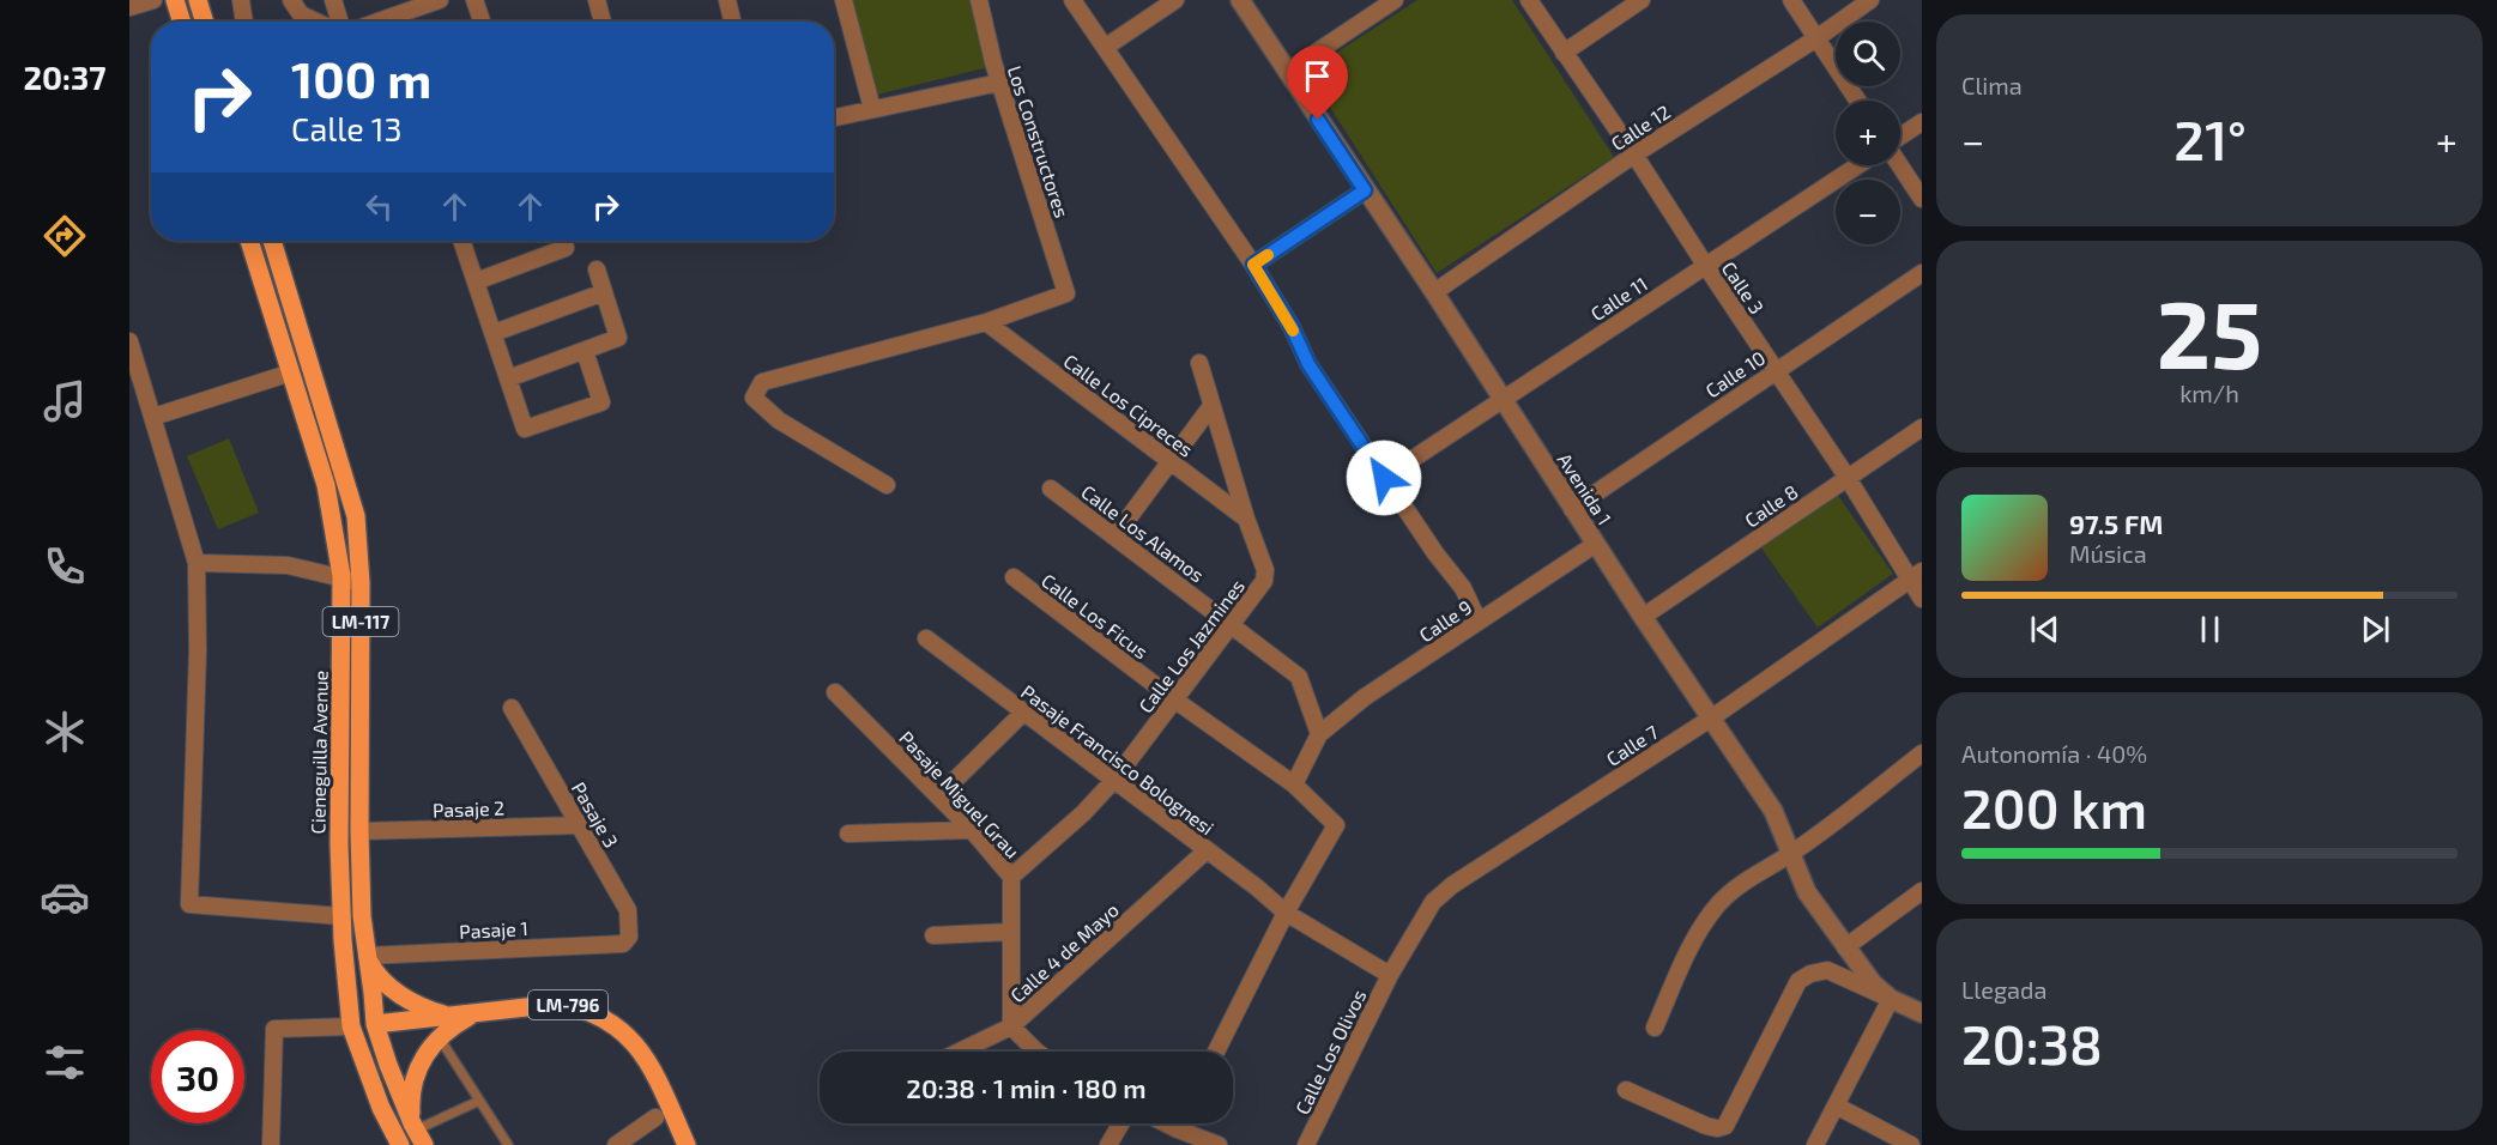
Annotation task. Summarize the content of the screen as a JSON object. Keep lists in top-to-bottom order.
{
  "streets": {
    "main road": ["LM-117", "Cieneguilla Avenue", "LM-796"],
    "street": [
      "Calle 12",
      "Los Constructores",
      "Calle 3",
      "Calle 11",
      "Calle 10",
      "Calle Los Cipreces",
      "Avenida 1",
      "Calle 8",
      "Calle Los Alamos",
      "Calle Los Ficus",
      "Calle 9",
      "Calle Los Jazmines",
      "Calle 7",
      "Pasaje Francisco Bolognesi",
      "Pasaje Miguel Grau",
      "Pasaje 2",
      "Pasaje 3",
      "Pasaje 1",
      "Calle 4 de Mayo",
      "Calle Los Olivos"
    ]
  },
  "crossings": [
    ["Calle 12", "Calle 3"],
    ["Calle 12", "Avenida 1"],
    ["Los Constructores", "Calle Los Cipreces"],
    ["Calle 3", "Calle 11"],
    ["Calle 3", "Calle 10"],
    ["Calle 3", "Calle 8"],
    ["Calle 3", "Calle 7"],
    ["Calle 11", "Avenida 1"],
    ["Calle 10", "Avenida 1"],
    ["Calle Los Cipreces", "Calle Los Jazmines"],
    ["Avenida 1", "Calle 8"],
    ["Avenida 1", "Calle 9"],
    ["Avenida 1", "Calle 7"],
    ["Calle Los Alamos", "Calle 9"],
    ["Calle Los Alamos", "Calle Los Jazmines"],
    ["Calle Los Ficus", "Calle Los Jazmines"],
    ["Calle Los Ficus", "Pasaje Francisco Bolognesi"],
    ["LM-117", "Cieneguilla Avenue"],
    ["LM-117", "LM-796"],
    ["Calle Los Jazmines", "Pasaje Francisco Bolognesi"],
    ["Calle Los Jazmines", "Pasaje Miguel Grau"],
    ["Calle 7", "Pasaje Francisco Bolognesi"],
    ["Calle 7", "Calle Los Olivos"],
    ["Cieneguilla Avenue", "Pasaje 2"],
    ["Cieneguilla Avenue", "Pasaje 1"],
    ["Cieneguilla Avenue", "LM-796"],
    ["Pasaje Francisco Bolognesi", "Calle 4 de Mayo"],
    ["Pasaje Francisco Bolognesi", "Calle Los Olivos"],
    ["Pasaje Miguel Grau", "Calle 4 de Mayo"],
    ["Pasaje 2", "Pasaje 3"],
    ["Pasaje 3", "Pasaje 1"]
  ],
  "page": {
    "tabs": "20:37",
    "tile": [
      "Clima",
      ["25", "km/h"],
      ["Autonomía · 40%", "200 km"],
      ["Llegada", "20:38"]
    ],
    "map_buttons": ["+", "−"],
    "turn": ["100 m", "Calle 13"],
    "heat": ["−", "21°", "+"],
    "song": ["97.5 FM", "Música"],
    "limit": "30",
    "trip": "20:38 · 1 min · 180 m"
  }
}
